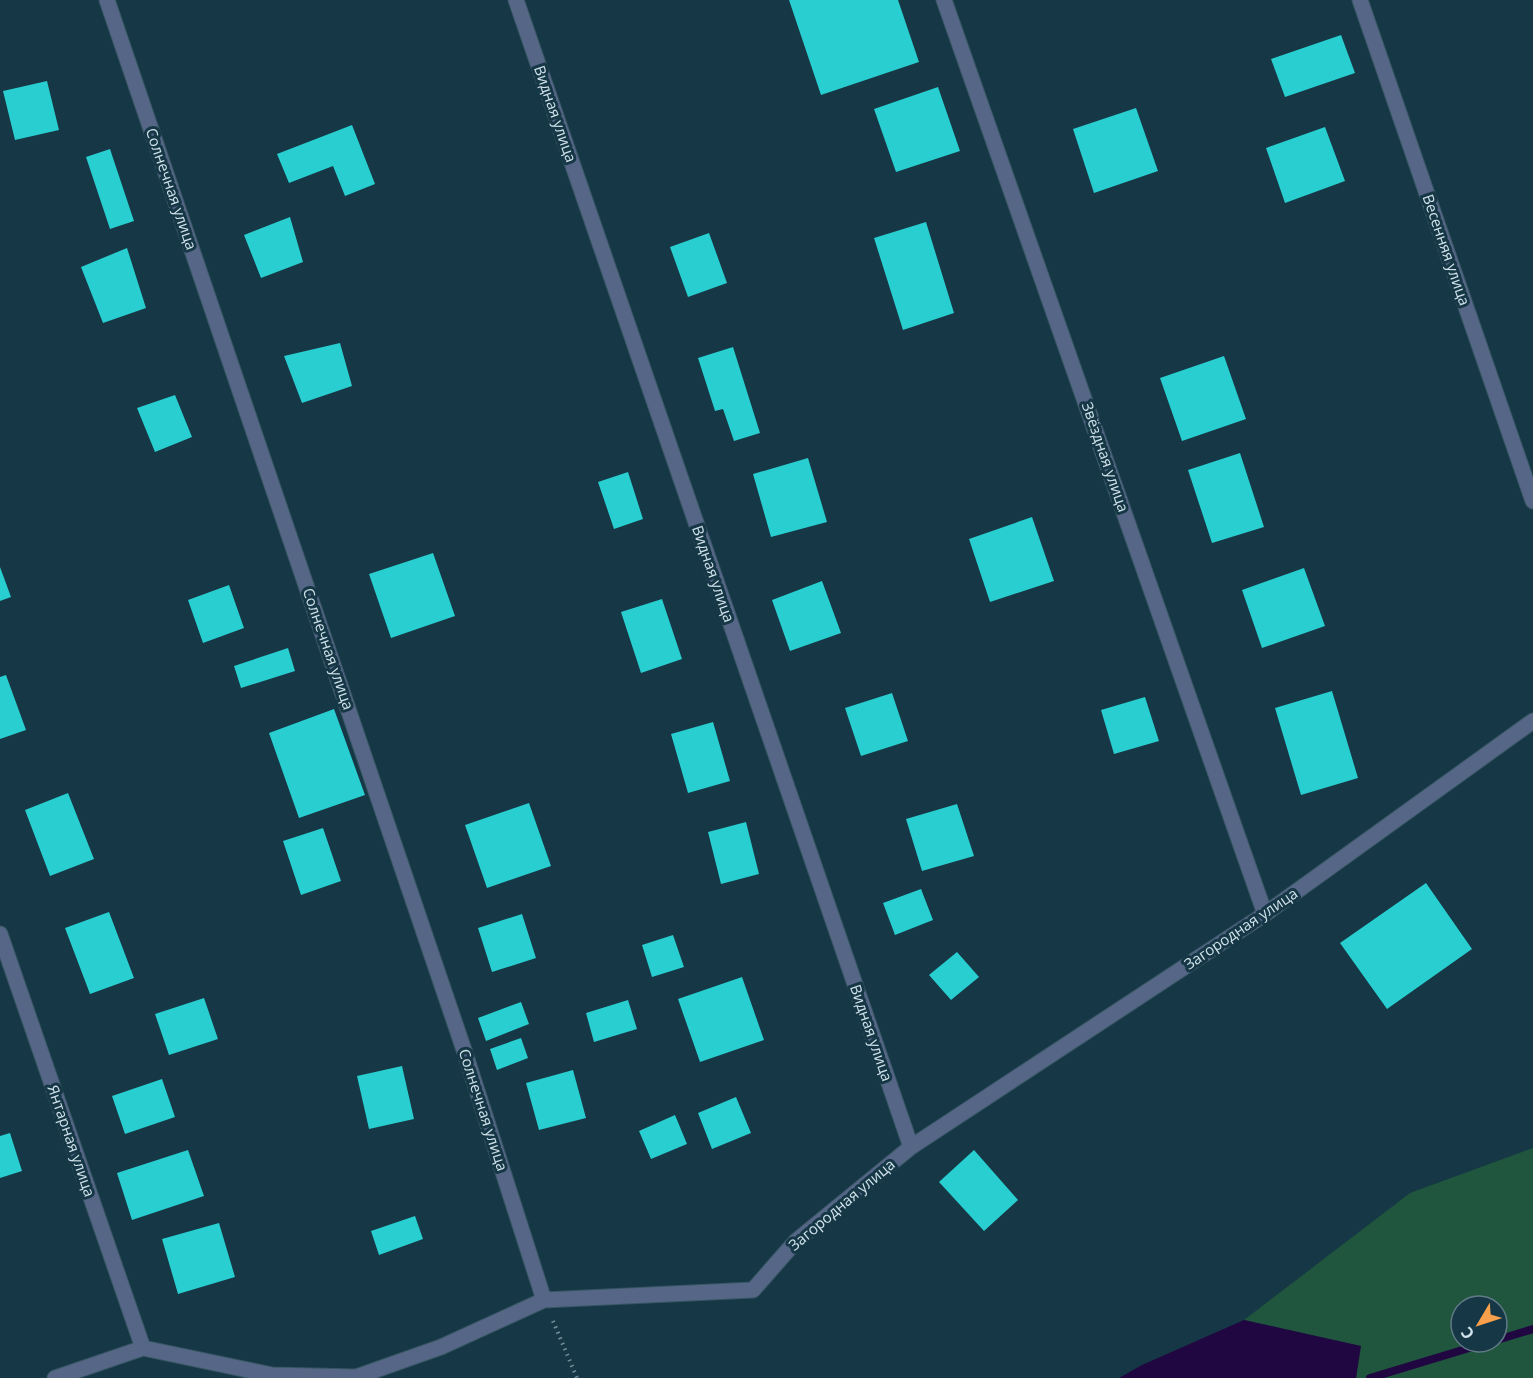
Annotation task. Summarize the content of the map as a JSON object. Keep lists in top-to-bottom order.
{
  "streets": {
    "street": [
      "Видная улица",
      "Солнечная улица",
      "Весенняя улица",
      "Звёздная улица",
      "Загородная улица",
      "Янтарная улица"
    ]
  },
  "crossings": [
    ["Видная улица", "Загородная улица"],
    ["Солнечная улица", "Загородная улица"],
    ["Звёздная улица", "Загородная улица"],
    ["Загородная улица", "Янтарная улица"]
  ],
  "north": "bottom left"
}
